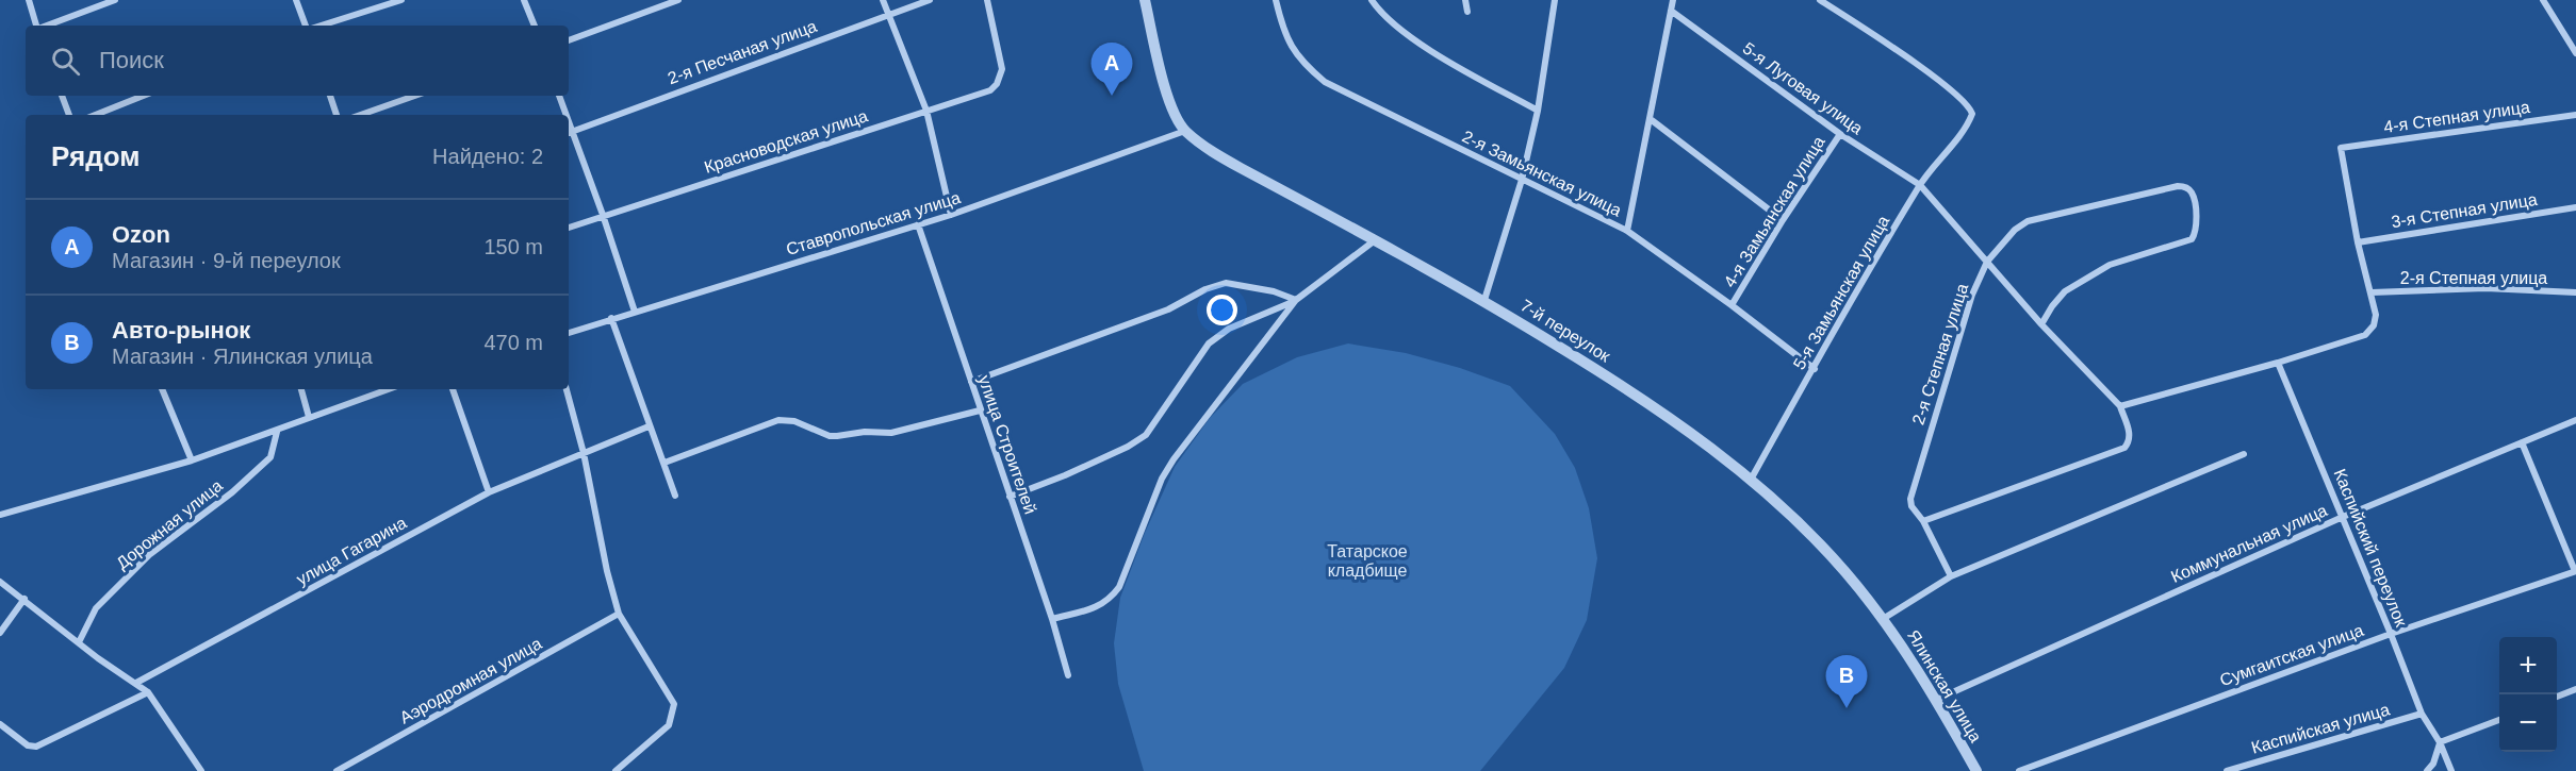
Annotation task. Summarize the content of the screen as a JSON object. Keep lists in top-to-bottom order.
{
  "streets": {
    "street": [
      "2-я Песчаная улица",
      "5-я Луговая улица",
      "4-я Степная улица",
      "Красноводская улица",
      "2-я Замьянская улица",
      "3-я Степная улица",
      "4-я Замьянская улица",
      "Ставропольская улица",
      "2-я Степная улица",
      "5-я Замьянская улица",
      "7-й переулок",
      "улица Строителей",
      "Дорожная улица",
      "Коммунальная улица",
      "Каспийский переулок",
      "улица Гагарина",
      "Сумгаитская улица",
      "Аэродромная улица",
      "Ялинская улица",
      "Каспийская улица"
    ]
  },
  "crossings": [
    ["5-я Луговая улица", "4-я Замьянская улица"],
    ["5-я Луговая улица", "2-я Степная улица"],
    ["5-я Луговая улица", "5-я Замьянская улица"],
    ["4-я Степная улица", "3-я Степная улица"],
    ["2-я Замьянская улица", "4-я Замьянская улица"],
    ["2-я Замьянская улица", "5-я Замьянская улица"],
    ["Ставропольская улица", "7-й переулок"],
    ["Ставропольская улица", "улица Строителей"],
    ["5-я Замьянская улица", "7-й переулок"],
    ["7-й переулок", "Ялинская улица"],
    ["Коммунальная улица", "Каспийский переулок"],
    ["Коммунальная улица", "Ялинская улица"],
    ["Каспийский переулок", "Сумгаитская улица"],
    ["Каспийский переулок", "Каспийская улица"]
  ],
  "parks": ["Татарское кладбище"],
  "page": {
    "search": "Поиск",
    "pins": ["A", "B"],
    "heading": ["Рядом", "Найдено: 2"],
    "list": [
      {
        "mark": "A",
        "name": "Ozon",
        "note": "Магазин · 9-й переулок",
        "value": "150 m"
      },
      {
        "mark": "B",
        "name": "Авто-рынок",
        "note": "Магазин · Ялинская улица",
        "value": "470 m"
      }
    ],
    "map_buttons": ["+", "−"]
  }
}
